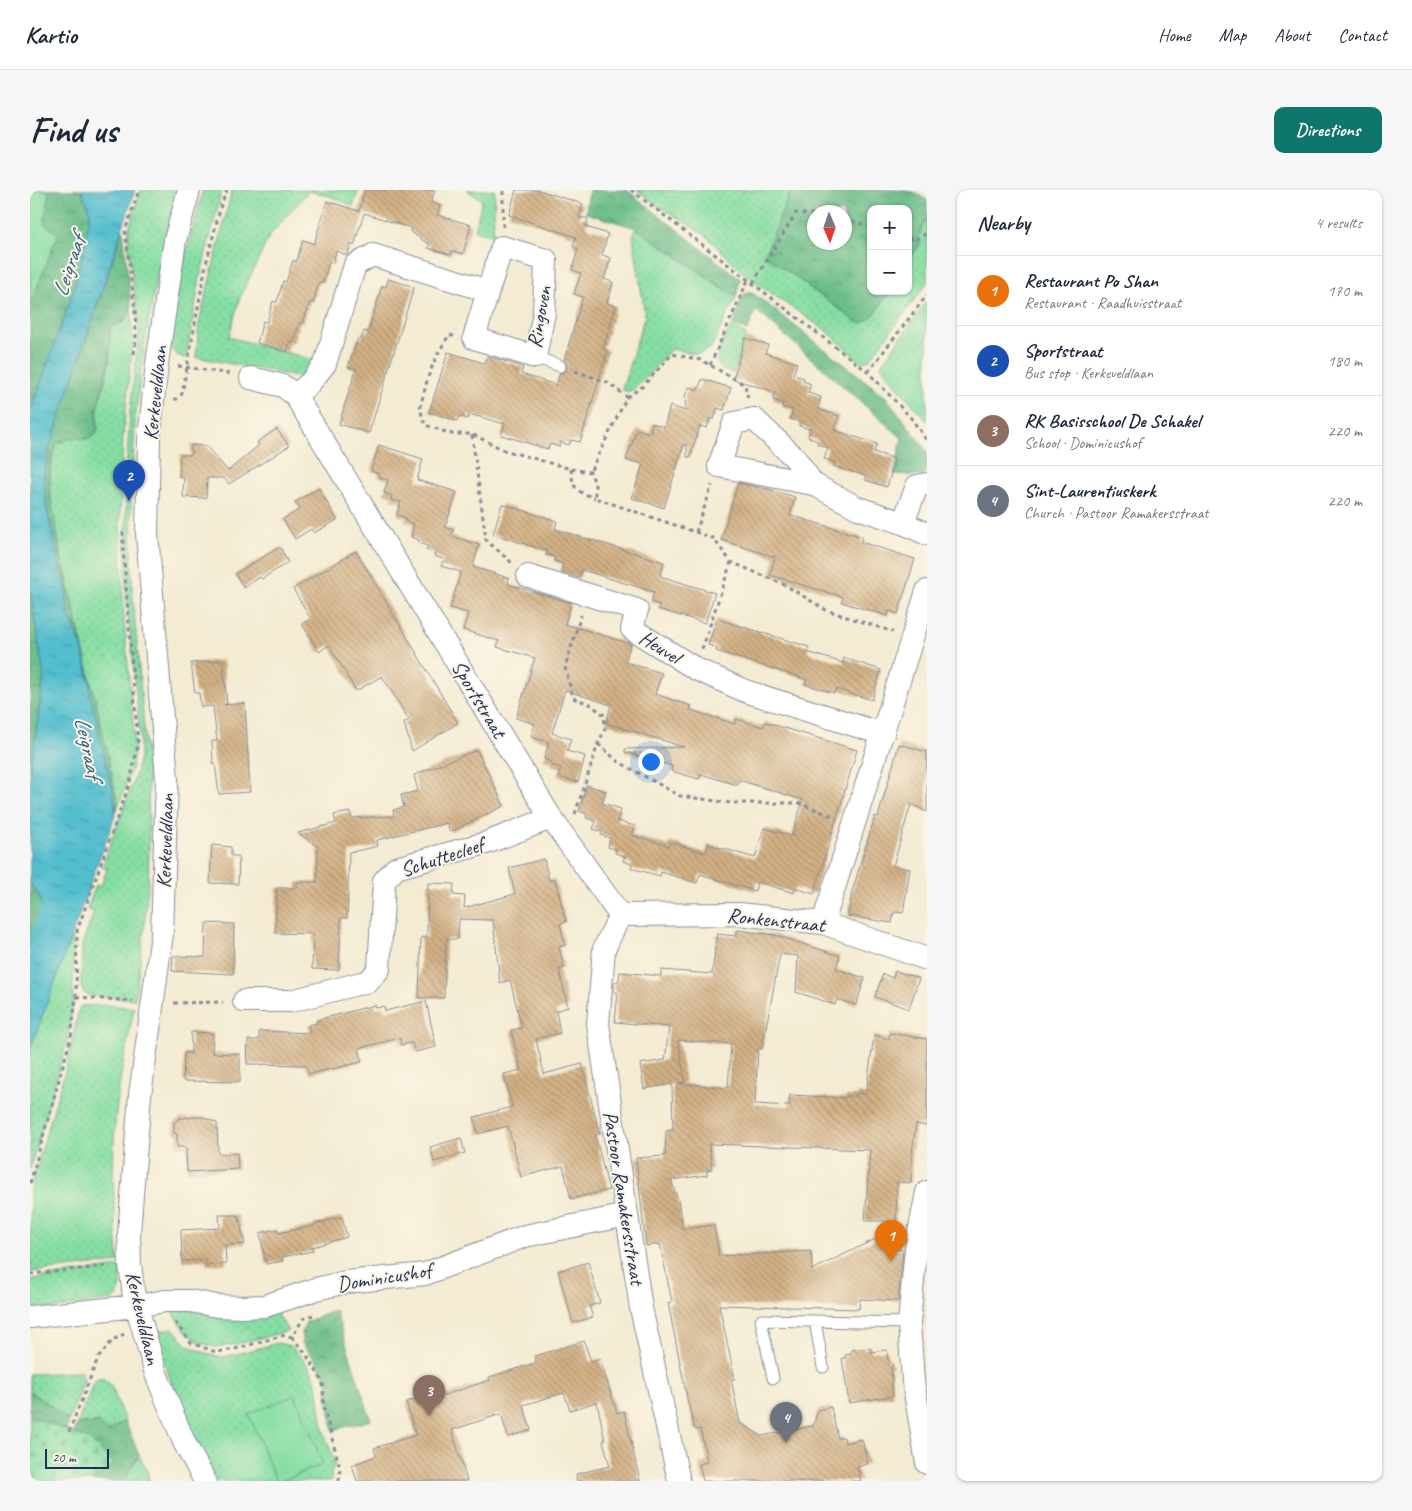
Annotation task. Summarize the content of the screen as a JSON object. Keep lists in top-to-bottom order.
{
  "streets": {
    "street": [
      "Ringoven",
      "Kerkeveldlaan",
      "Heuvel",
      "Sportstraat",
      "Schuttecleef",
      "Ronkenstraat",
      "Pastoor Ramakersstraat",
      "Dominicushof"
    ]
  },
  "crossings": [
    ["Kerkeveldlaan", "Dominicushof"],
    ["Sportstraat", "Schuttecleef"],
    ["Sportstraat", "Ronkenstraat"],
    ["Sportstraat", "Pastoor Ramakersstraat"],
    ["Ronkenstraat", "Pastoor Ramakersstraat"],
    ["Pastoor Ramakersstraat", "Dominicushof"]
  ],
  "water": ["Leigraaf"],
  "scale_bar": "20 m",
  "north": "bottom",
  "page": {
    "header": "Kartio",
    "nav": [
      "Home",
      "Map",
      "About",
      "Contact"
    ],
    "buttons": "Directions",
    "title": "Find us",
    "heading": ["Nearby", "4 results"],
    "map_buttons": ["+", "−"],
    "list": [
      {
        "mark": "1",
        "name": "Restaurant Po Shan",
        "note": "Restaurant · Raadhuisstraat",
        "value": "170 m"
      },
      {
        "mark": "2",
        "name": "Sportstraat",
        "note": "Bus stop · Kerkeveldlaan",
        "value": "180 m"
      },
      {
        "mark": "3",
        "name": "RK Basisschool De Schakel",
        "note": "School · Dominicushof",
        "value": "220 m"
      },
      {
        "mark": "4",
        "name": "Sint-Laurentiuskerk",
        "note": "Church · Pastoor Ramakersstraat",
        "value": "220 m"
      }
    ],
    "pins": [
      "2",
      "1",
      "3",
      "4"
    ],
    "scale": "20 m"
  }
}
